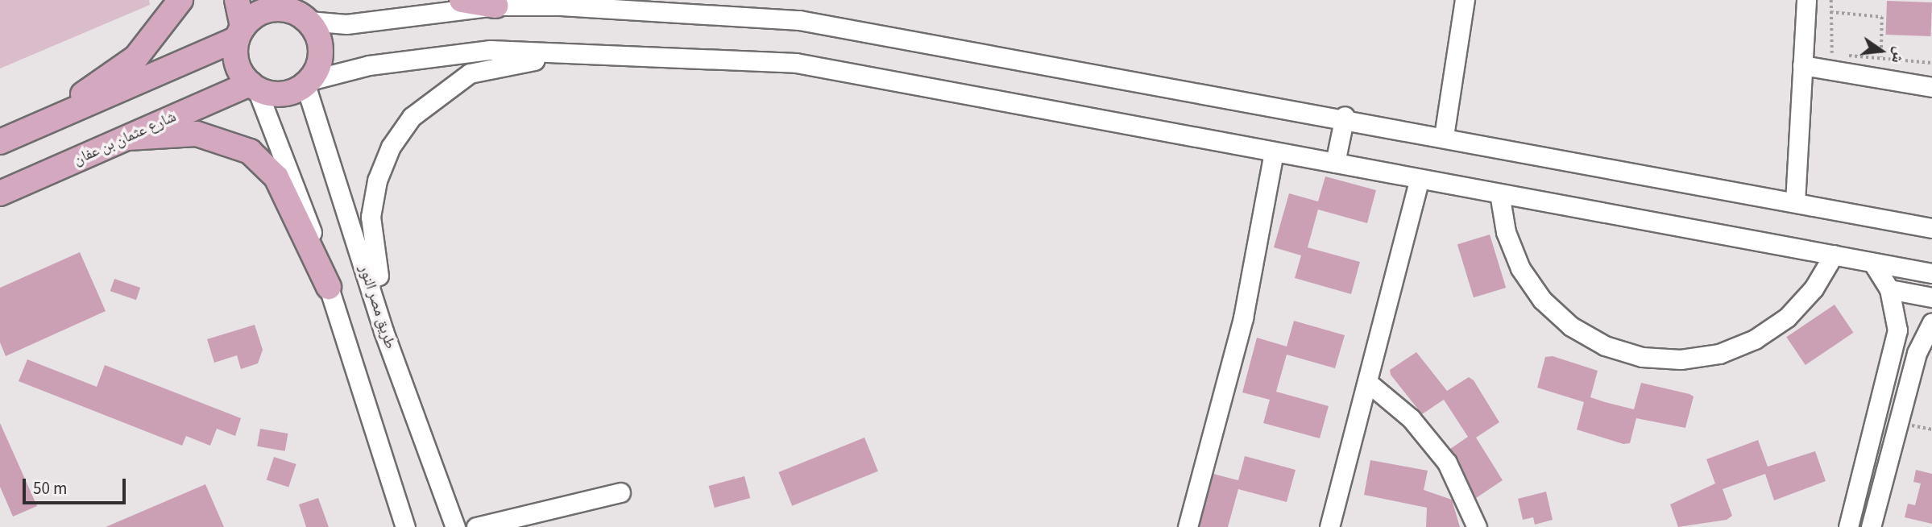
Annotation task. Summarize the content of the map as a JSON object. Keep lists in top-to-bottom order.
{
  "streets": {
    "main road": ["شارع عثمان بن عفان"],
    "street": ["طريق مصر النور"]
  },
  "crossings": [
    ["شارع عثمان بن عفان", "طريق مصر النور"]
  ],
  "scale_bar": "50 m",
  "north": "right"
}
